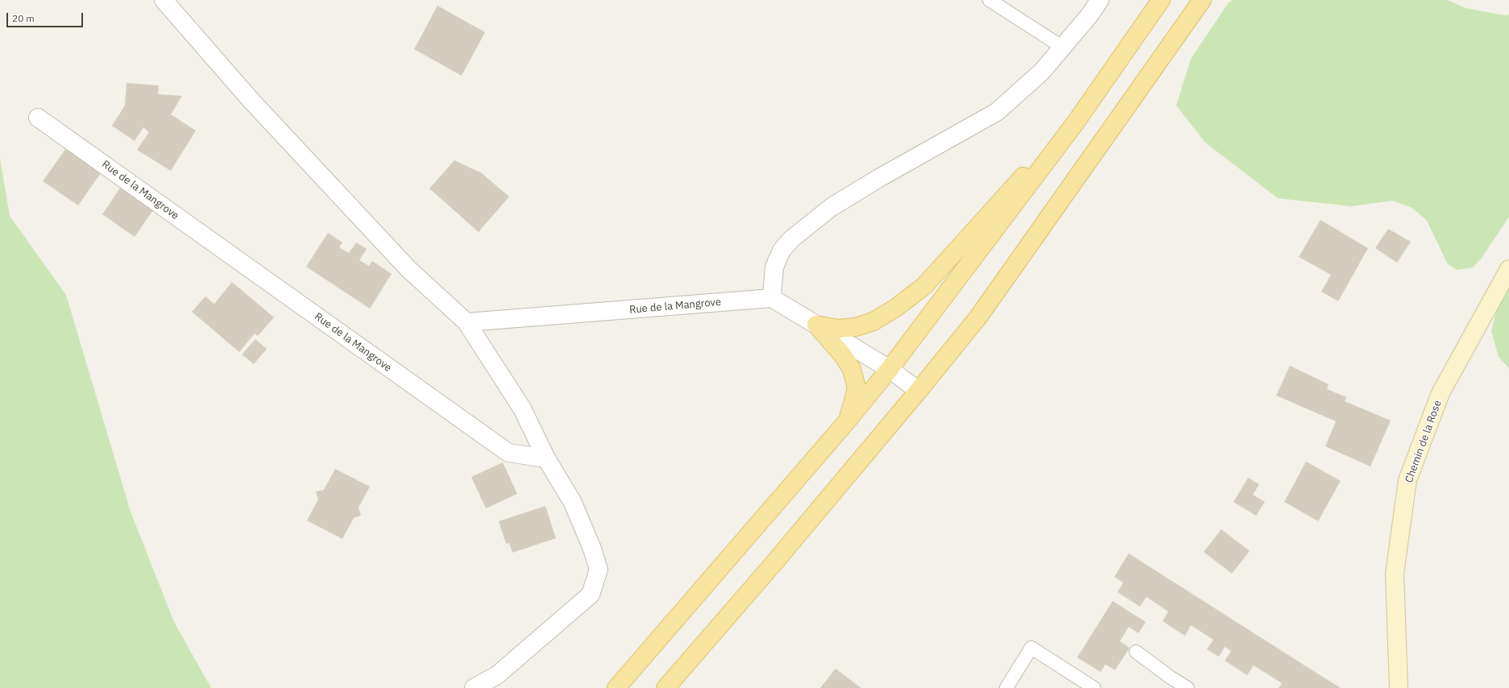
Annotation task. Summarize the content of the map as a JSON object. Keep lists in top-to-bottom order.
{
  "streets": {
    "main road": ["Chemin de la Rose"],
    "street": ["Rue de la Mangrove"]
  },
  "scale_bar": "20 m"
}
